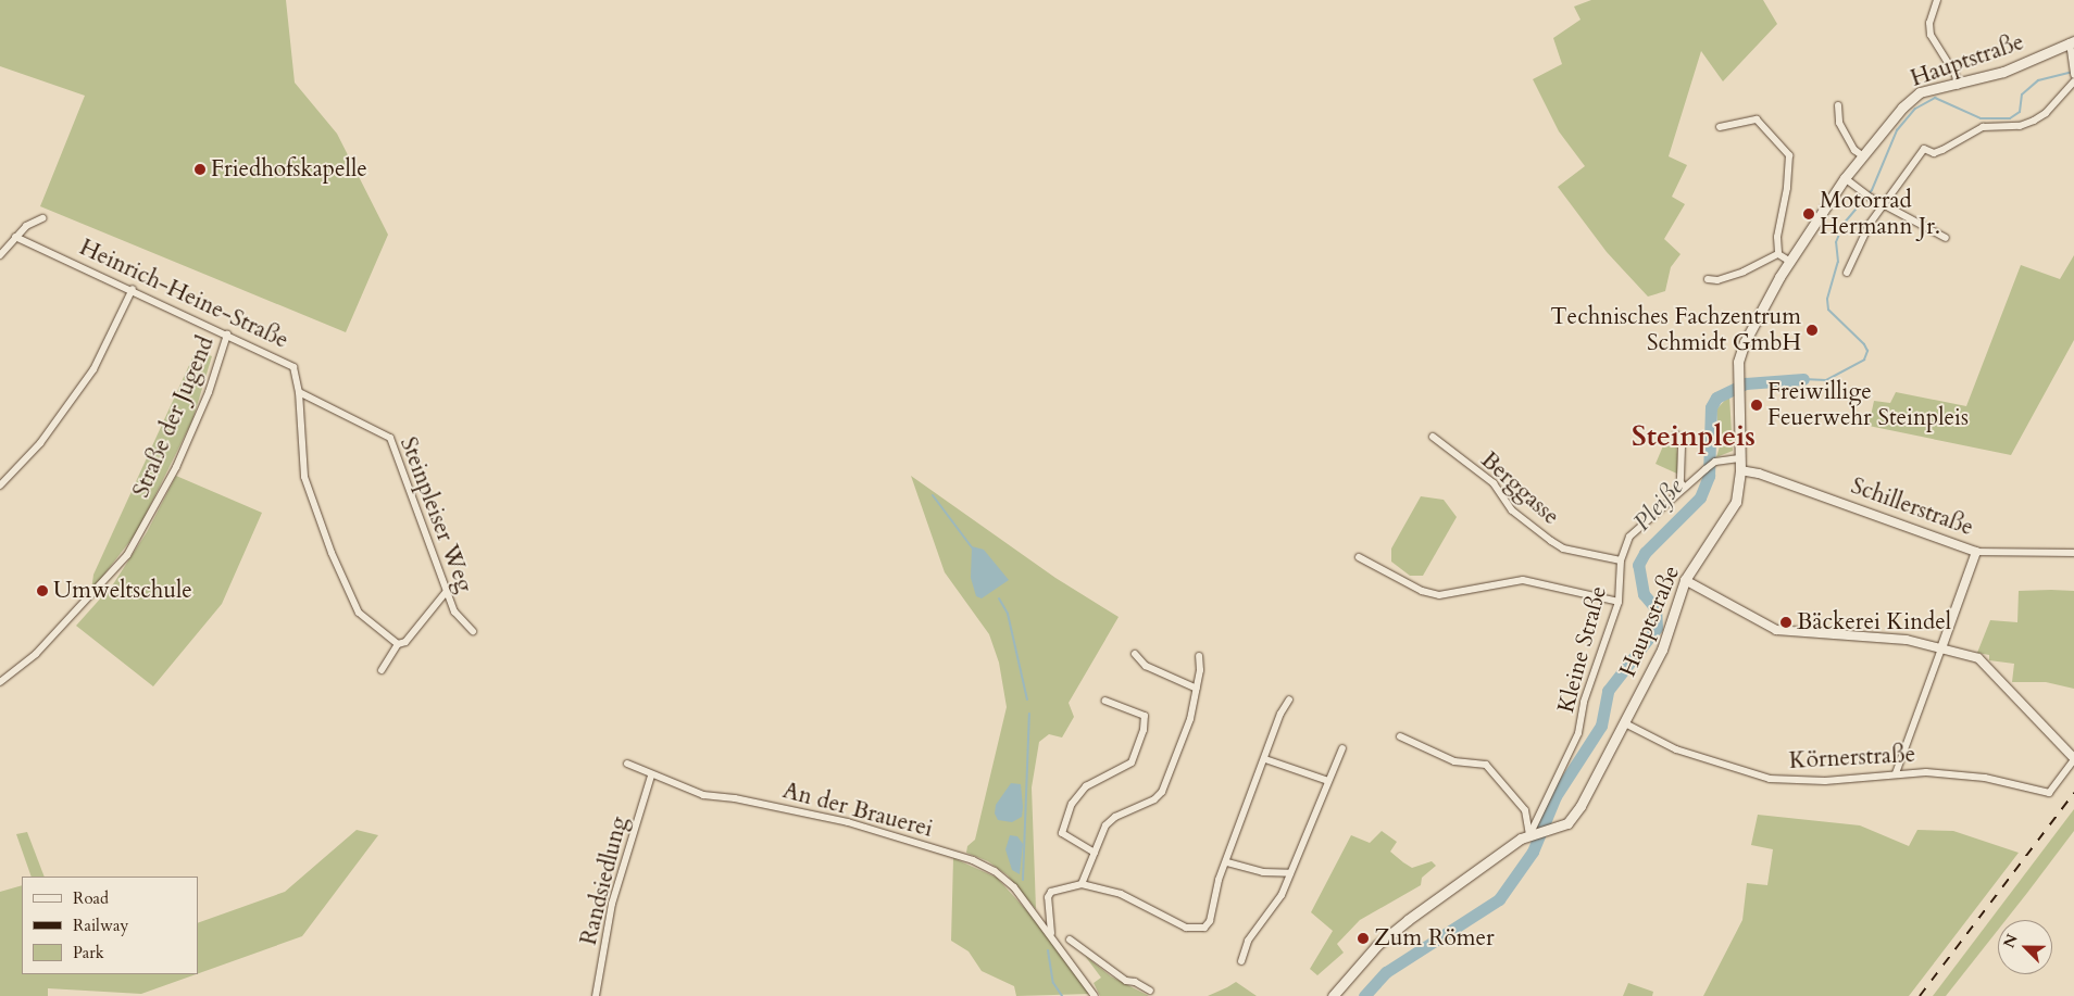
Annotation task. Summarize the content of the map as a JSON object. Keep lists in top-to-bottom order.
{
  "streets": {
    "main road": ["Hauptstraße"],
    "street": [
      "Heinrich-Heine-Straße",
      "Straße der Jugend",
      "Berggasse",
      "Schillerstraße",
      "Steinpleiser Weg",
      "Kleine Straße",
      "Körnerstraße",
      "An der Brauerei",
      "Randsiedlung"
    ]
  },
  "crossings": [
    ["Hauptstraße", "Schillerstraße"],
    ["Hauptstraße", "Kleine Straße"],
    ["Hauptstraße", "Körnerstraße"],
    ["Heinrich-Heine-Straße", "Straße der Jugend"],
    ["Heinrich-Heine-Straße", "Steinpleiser Weg"],
    ["Berggasse", "Kleine Straße"],
    ["An der Brauerei", "Randsiedlung"]
  ],
  "districts": ["Steinpleis"],
  "water": ["Pleiße"],
  "places": [
    "Friedhofskapelle",
    "Motorrad Hermann Jr.",
    "Technisches Fachzentrum Schmidt GmbH",
    "Freiwillige Feuerwehr Steinpleis",
    "Umweltschule",
    "Bäckerei Kindel",
    "Zum Römer"
  ],
  "legend": ["Road", "Railway", "Park"],
  "north": "top left"
}
